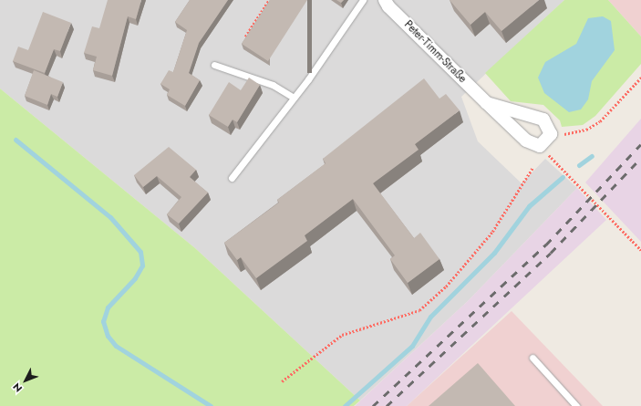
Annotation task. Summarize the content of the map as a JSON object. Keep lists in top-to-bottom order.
{
  "streets": {
    "street": ["Peter-Timm-Straße"]
  },
  "north": "bottom left"
}
